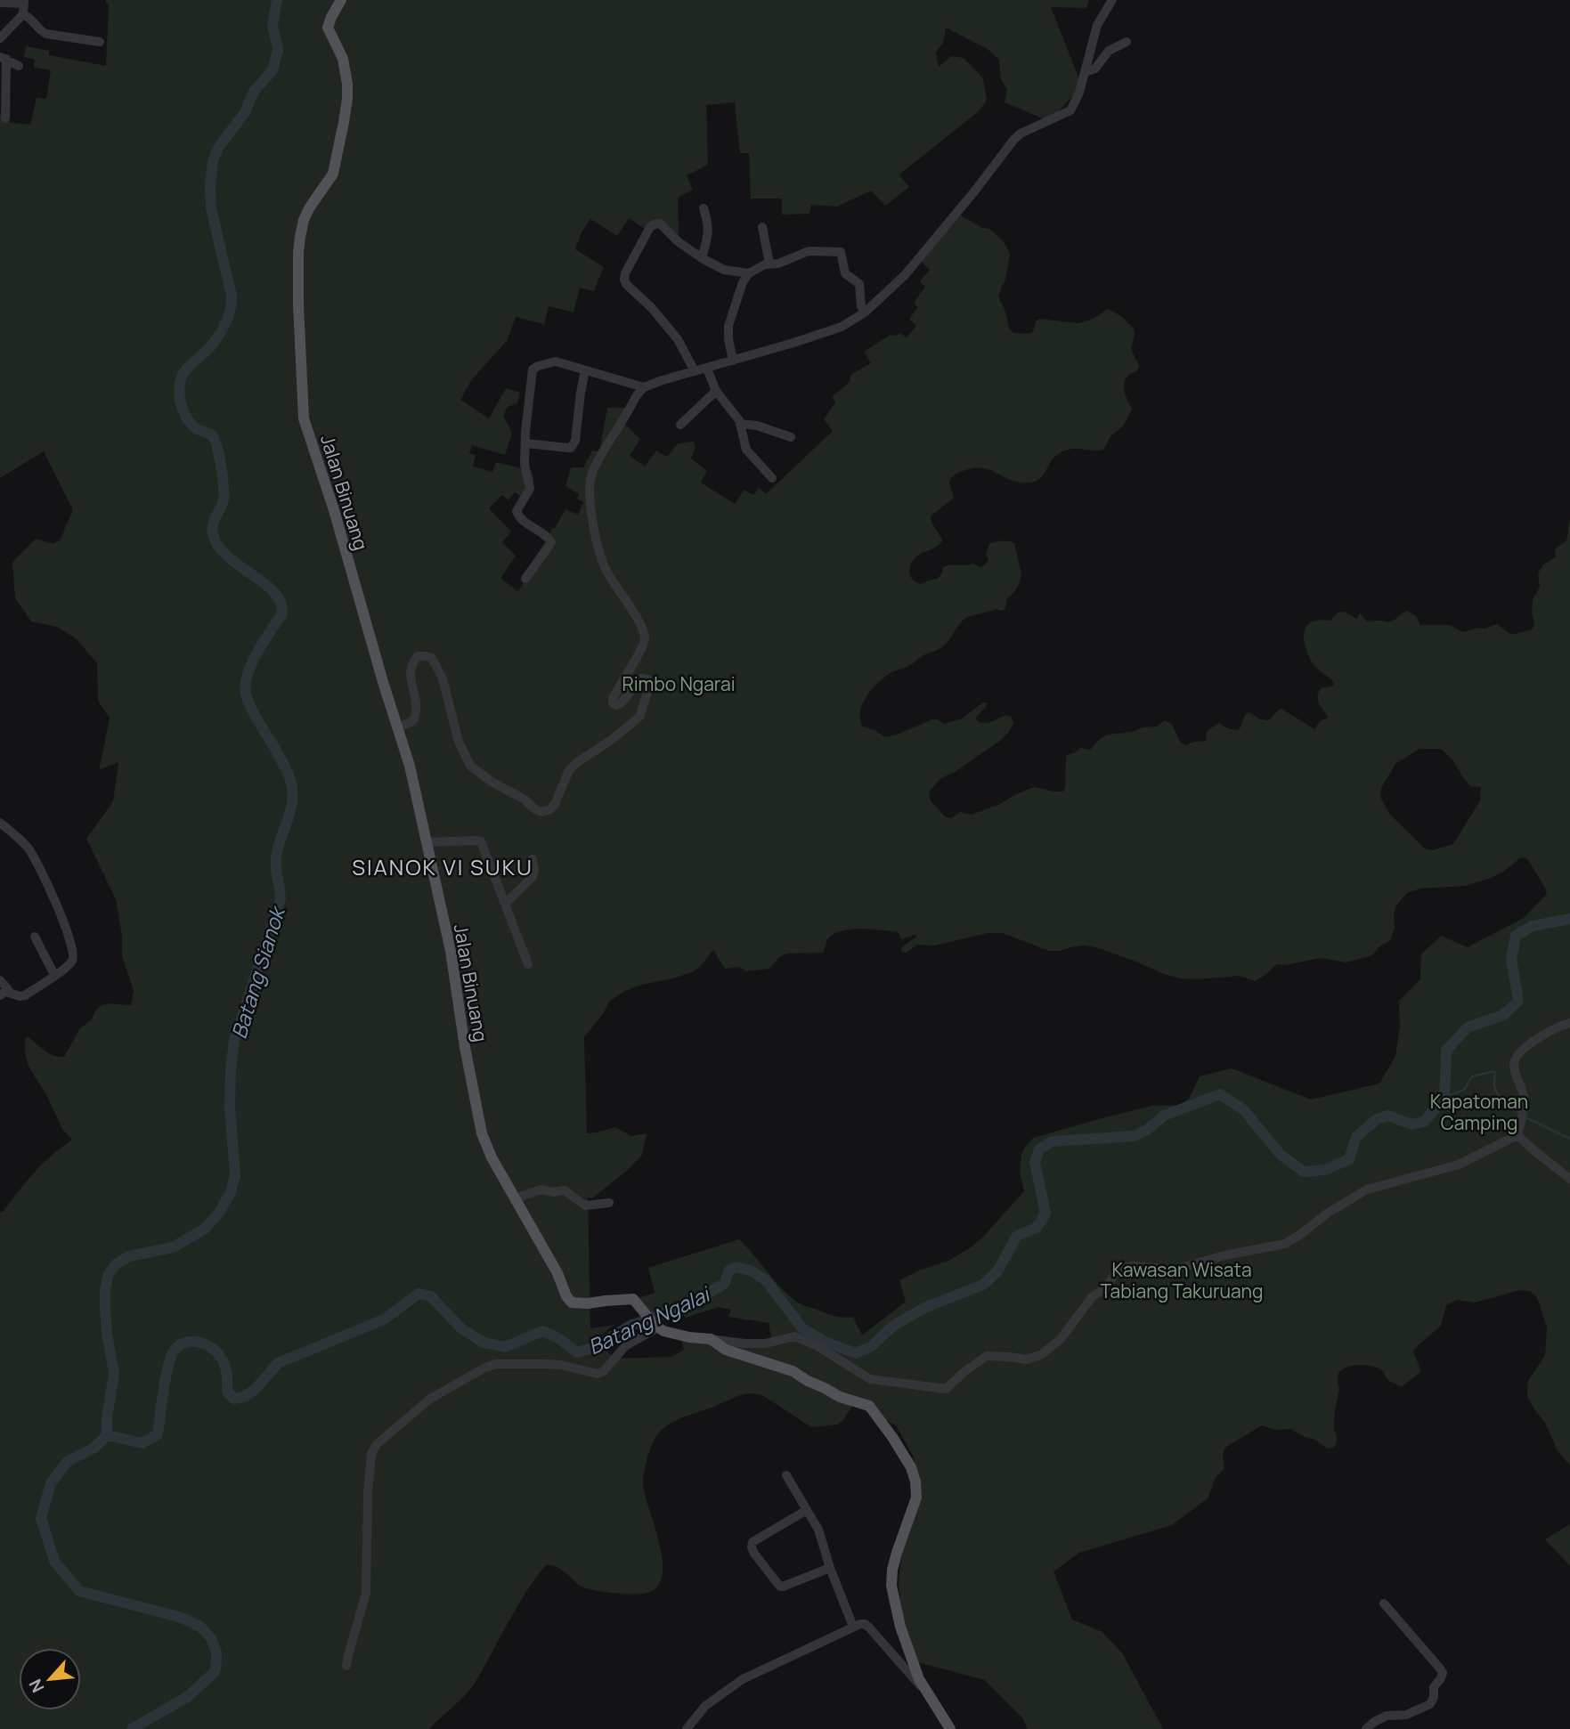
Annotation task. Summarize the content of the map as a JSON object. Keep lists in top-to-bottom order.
{
  "streets": {
    "main road": ["Jalan Binuang"]
  },
  "districts": ["SIANOK VI SUKU"],
  "water": ["Batang Sianok", "Batang Ngalai"],
  "parks": ["Rimbo Ngarai", "Kapatoman Camping", "Kawasan Wisata Tabiang Takuruang"],
  "north": "bottom left"
}
